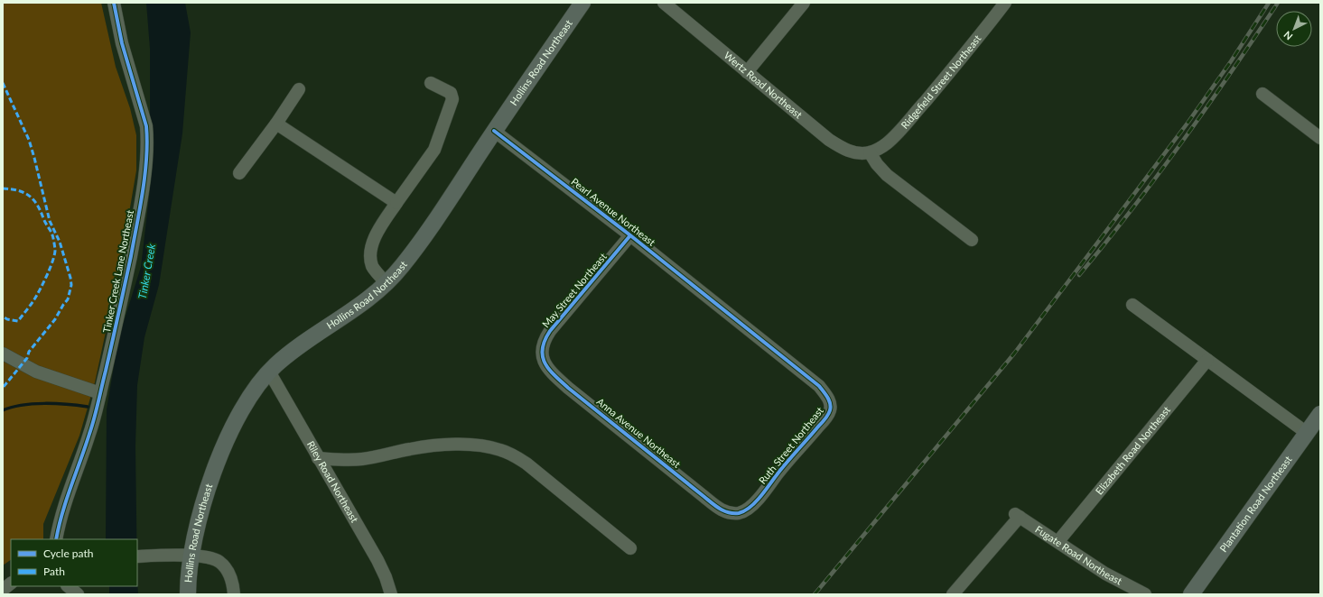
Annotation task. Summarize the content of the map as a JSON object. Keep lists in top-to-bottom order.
{
  "streets": {
    "main road": ["Hollins Road Northeast", "Plantation Road Northeast"],
    "street": [
      "Ridgefield Street Northeast",
      "Wertz Road Northeast",
      "Pearl Avenue Northeast",
      "Tinker Creek Lane Northeast",
      "May Street Northeast",
      "Anna Avenue Northeast",
      "Ruth Street Northeast",
      "Elizabeth Road Northeast",
      "Riley Road Northeast",
      "Fugate Road Northeast"
    ]
  },
  "crossings": [
    ["Hollins Road Northeast", "Pearl Avenue Northeast"],
    ["Hollins Road Northeast", "Riley Road Northeast"],
    ["Ridgefield Street Northeast", "Wertz Road Northeast"],
    ["Pearl Avenue Northeast", "May Street Northeast"],
    ["Pearl Avenue Northeast", "Ruth Street Northeast"],
    ["May Street Northeast", "Anna Avenue Northeast"],
    ["Anna Avenue Northeast", "Ruth Street Northeast"],
    ["Elizabeth Road Northeast", "Fugate Road Northeast"]
  ],
  "water": ["Tinker Creek"],
  "legend": ["Cycle path", "Path"],
  "north": "bottom left"
}
